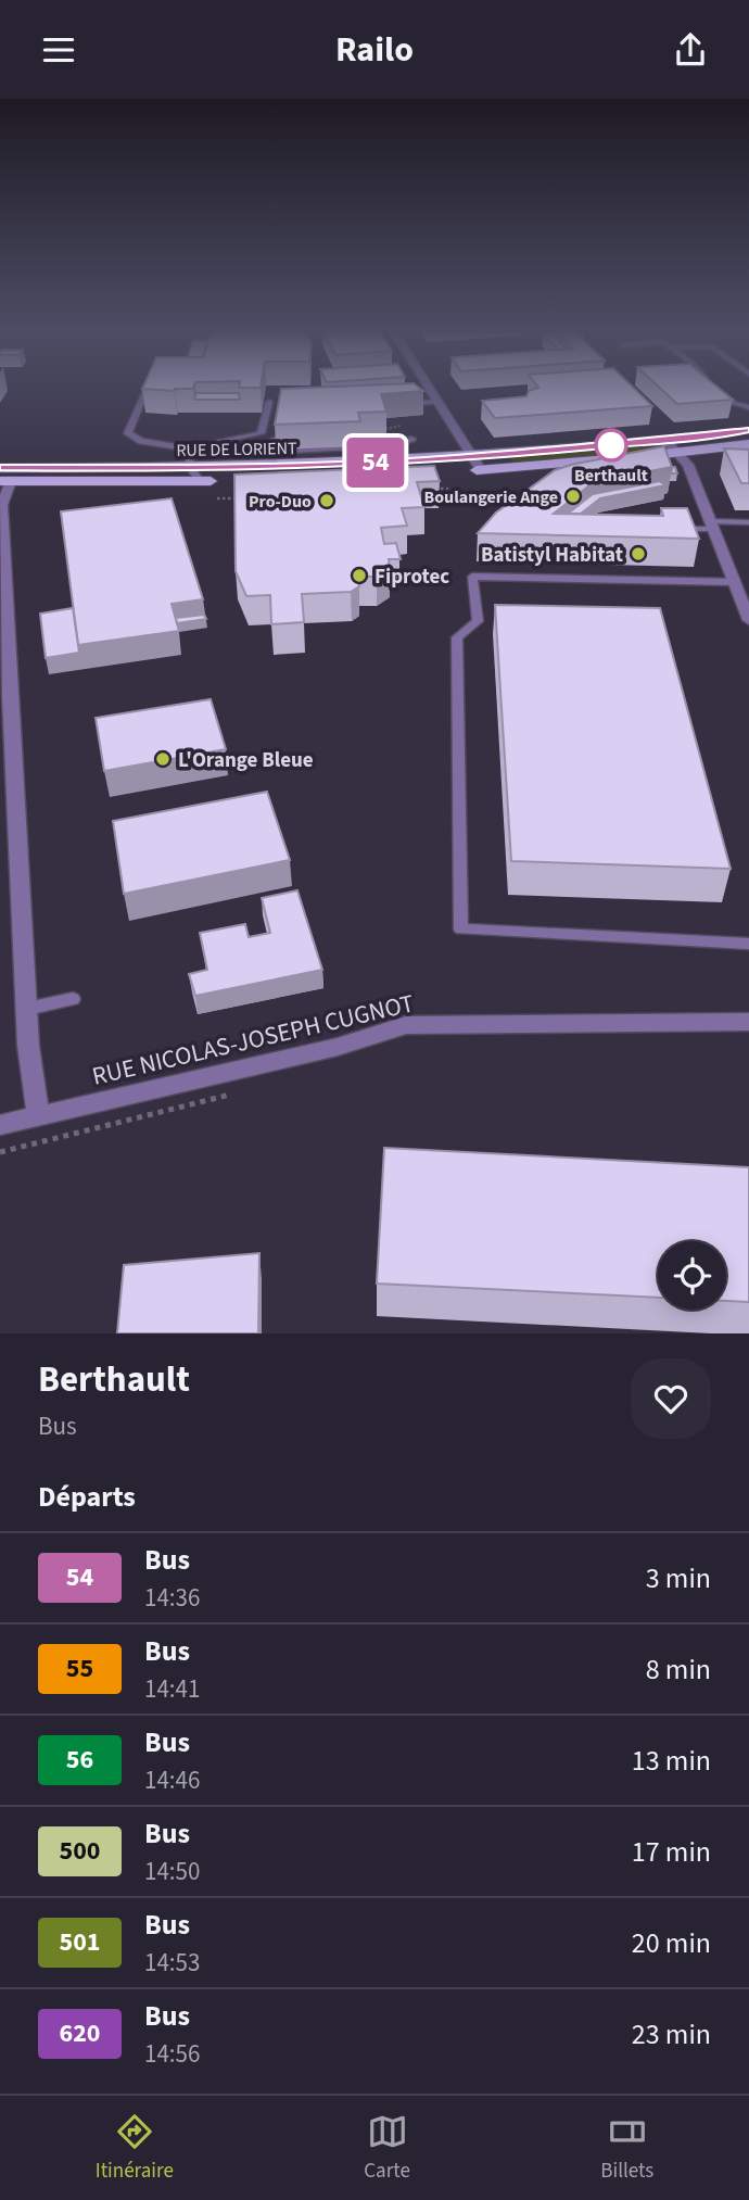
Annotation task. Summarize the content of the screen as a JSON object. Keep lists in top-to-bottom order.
{
  "streets": {
    "main road": ["RUE DE LORIENT"],
    "street": ["RUE NICOLAS-JOSEPH CUGNOT"]
  },
  "places": [
    "Berthault",
    "Boulangerie Ange",
    "Pro-Duo",
    "Batistyl Habitat",
    "Fiprotec",
    "L'Orange Bleue"
  ],
  "lines": ["bus line 54"],
  "page": {
    "header": "Railo",
    "on_map": "54",
    "heading": [
      ["Berthault", "Bus"],
      "Départs"
    ],
    "list": [
      {
        "mark": "54",
        "name": "Bus",
        "note": "14:36",
        "value": "3 min"
      },
      {
        "mark": "55",
        "name": "Bus",
        "note": "14:41",
        "value": "8 min"
      },
      {
        "mark": "56",
        "name": "Bus",
        "note": "14:46",
        "value": "13 min"
      },
      {
        "mark": "500",
        "name": "Bus",
        "note": "14:50",
        "value": "17 min"
      },
      {
        "mark": "501",
        "name": "Bus",
        "note": "14:53",
        "value": "20 min"
      },
      {
        "mark": "620",
        "name": "Bus",
        "note": "14:56",
        "value": "23 min"
      }
    ],
    "tabs": ["Itinéraire", "Carte", "Billets"]
  }
}
